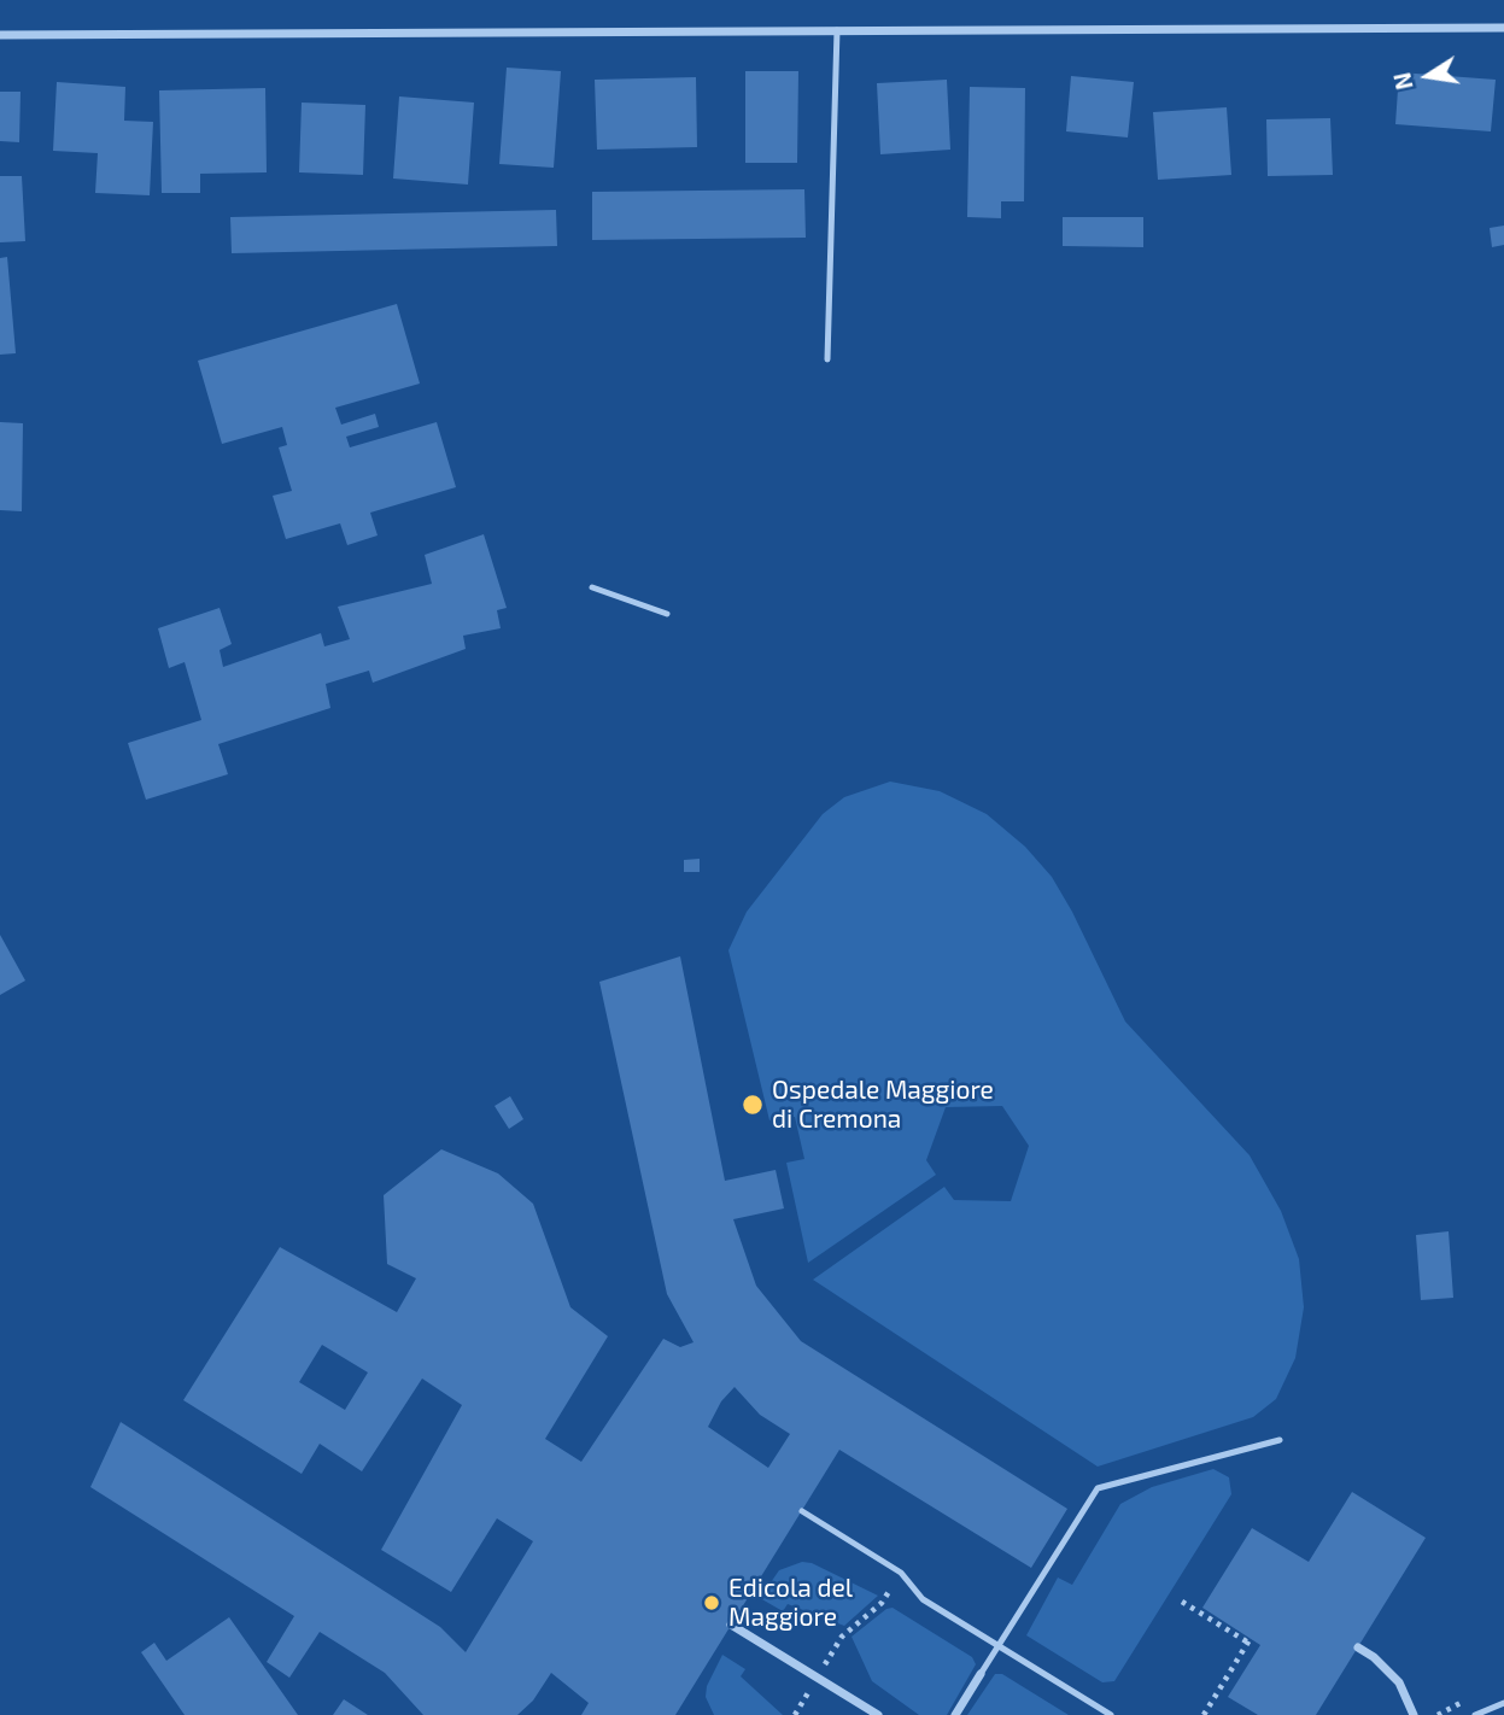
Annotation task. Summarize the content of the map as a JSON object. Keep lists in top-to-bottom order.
{
  "places": ["Ospedale Maggiore di Cremona", "Edicola del Maggiore"],
  "north": "left"
}
